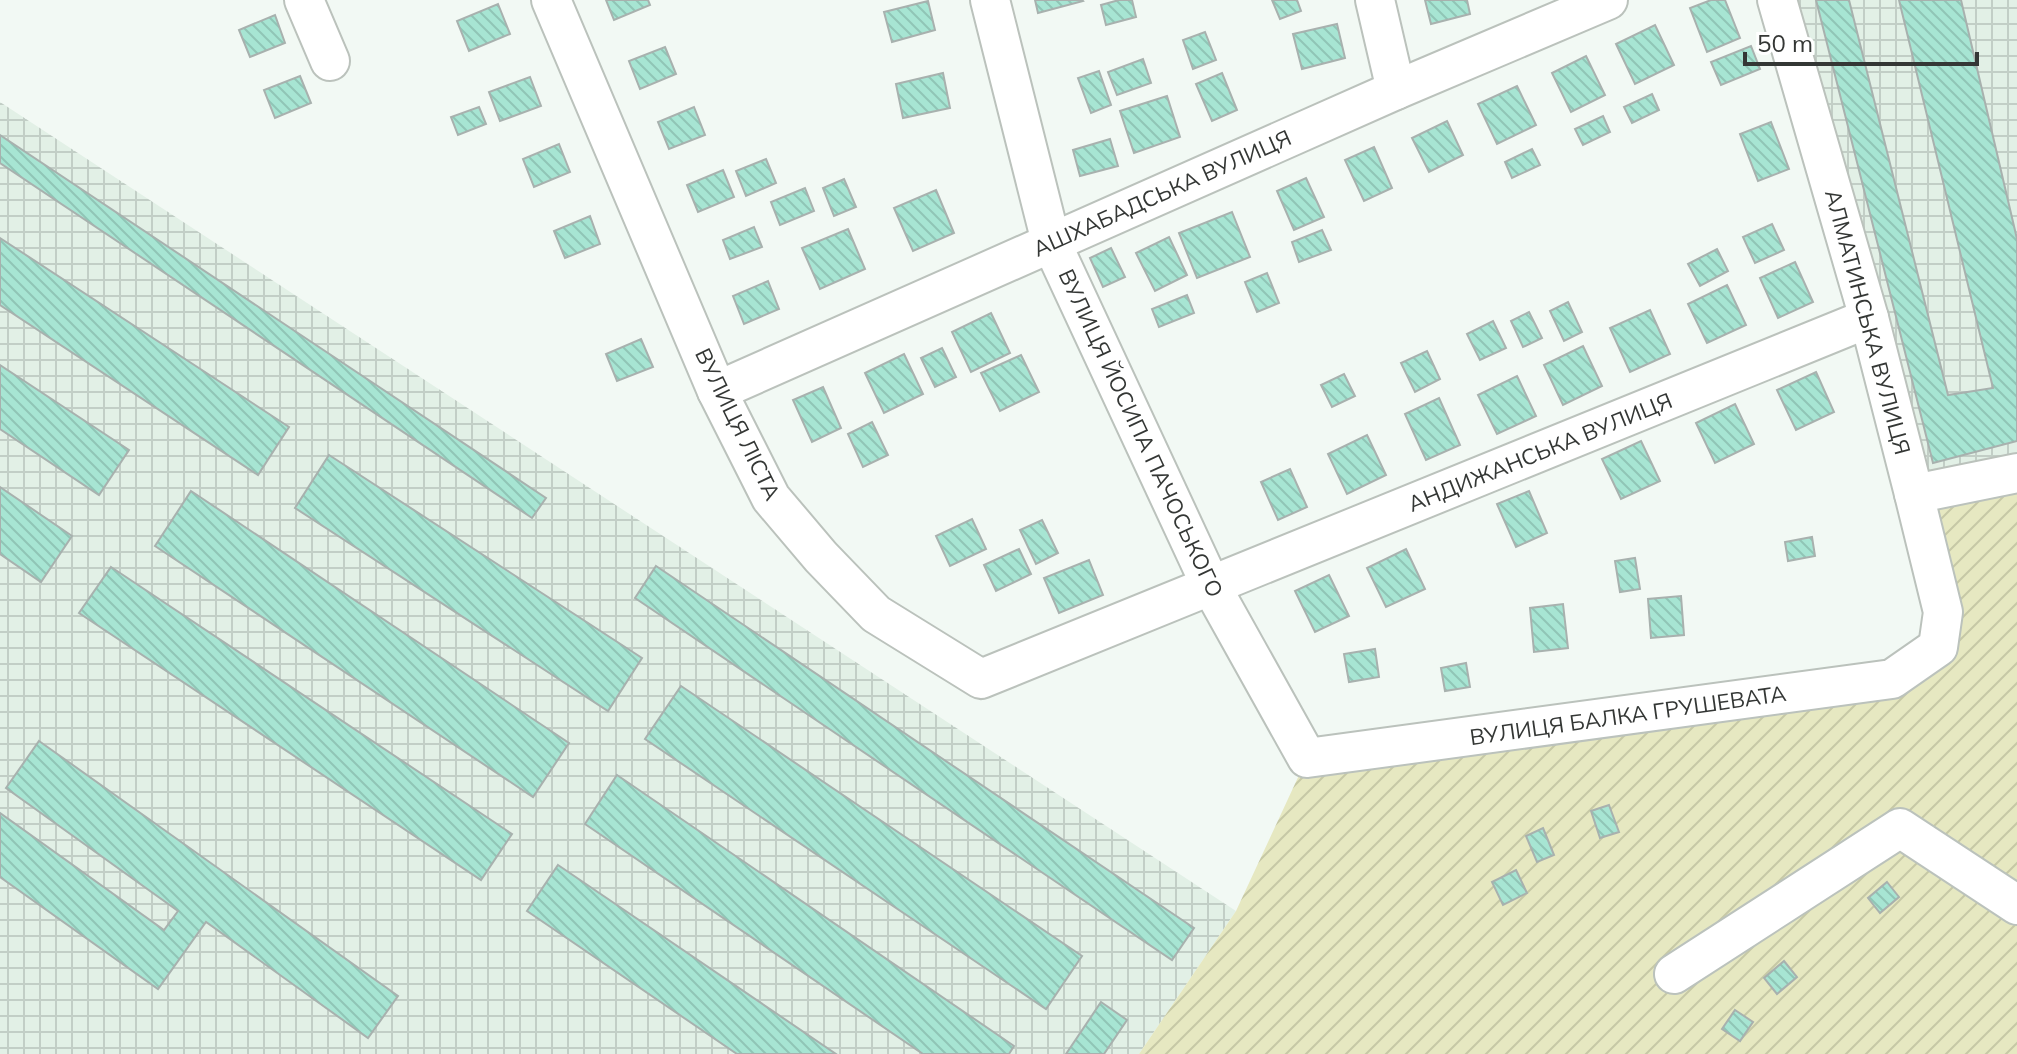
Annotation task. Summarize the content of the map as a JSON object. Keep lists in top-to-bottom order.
{
  "streets": {
    "street": [
      "АШХАБАДСЬКА ВУЛИЦЯ",
      "АЛМАТИНСЬКА ВУЛИЦЯ",
      "ВУЛИЦЯ ЛІСТА",
      "ВУЛИЦЯ ЙОСИПА ПАЧОСЬКОГО",
      "АНДИЖАНСЬКА ВУЛИЦЯ",
      "ВУЛИЦЯ БАЛКА ГРУШЕВАТА"
    ]
  },
  "crossings": [
    ["АШХАБАДСЬКА ВУЛИЦЯ", "ВУЛИЦЯ ЛІСТА"],
    ["АШХАБАДСЬКА ВУЛИЦЯ", "ВУЛИЦЯ ЙОСИПА ПАЧОСЬКОГО"],
    ["АЛМАТИНСЬКА ВУЛИЦЯ", "АНДИЖАНСЬКА ВУЛИЦЯ"],
    ["АЛМАТИНСЬКА ВУЛИЦЯ", "ВУЛИЦЯ БАЛКА ГРУШЕВАТА"],
    ["ВУЛИЦЯ ЛІСТА", "ВУЛИЦЯ ЙОСИПА ПАЧОСЬКОГО"],
    ["ВУЛИЦЯ ЛІСТА", "АНДИЖАНСЬКА ВУЛИЦЯ"],
    ["ВУЛИЦЯ ЙОСИПА ПАЧОСЬКОГО", "АНДИЖАНСЬКА ВУЛИЦЯ"],
    ["ВУЛИЦЯ ЙОСИПА ПАЧОСЬКОГО", "ВУЛИЦЯ БАЛКА ГРУШЕВАТА"]
  ],
  "scale_bar": "50 m"
}
